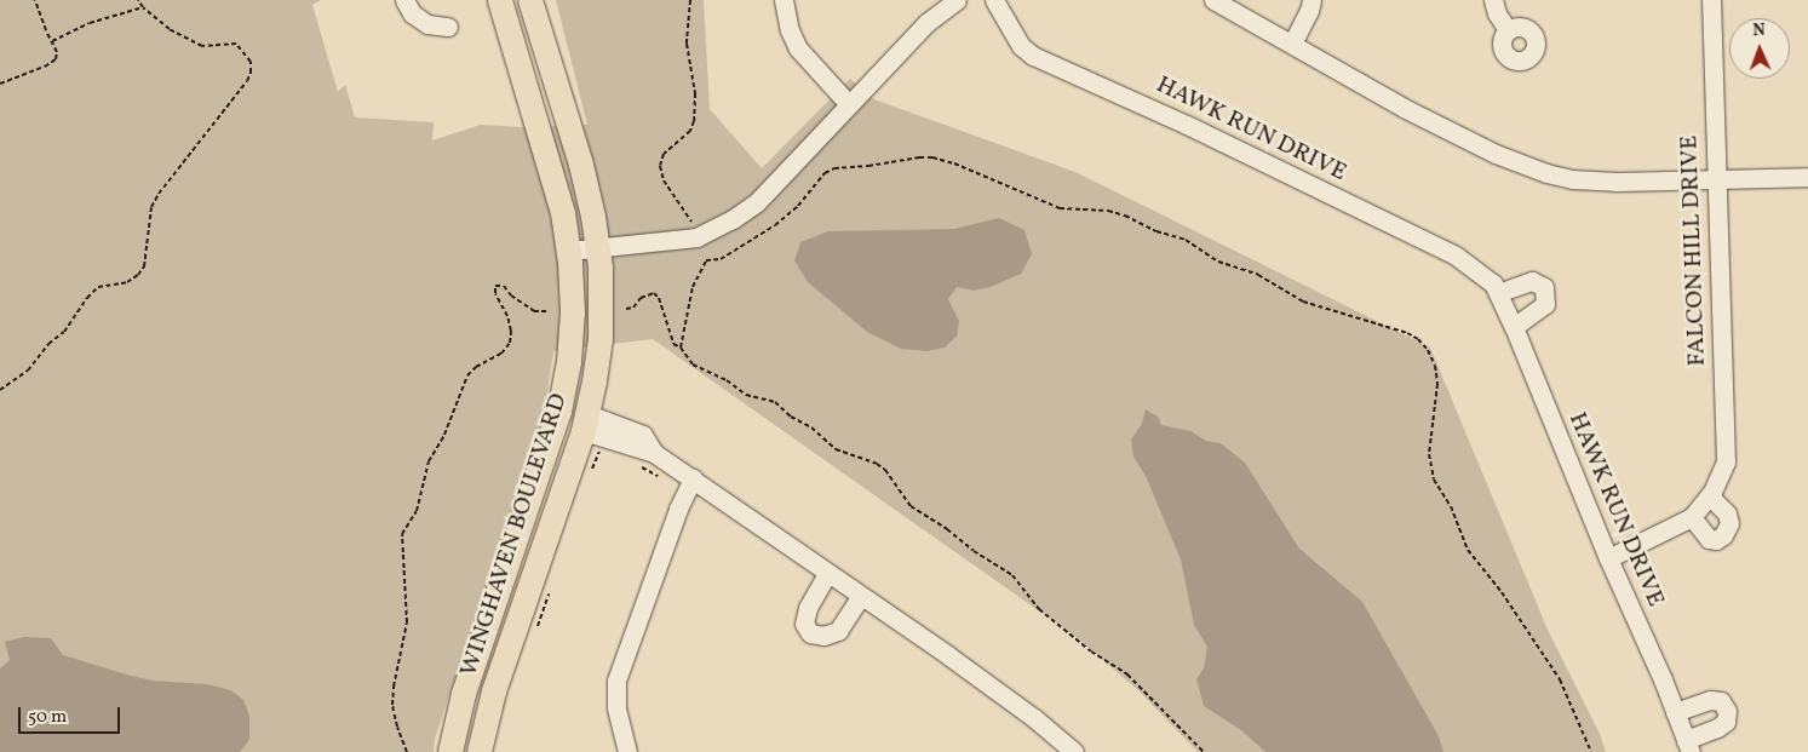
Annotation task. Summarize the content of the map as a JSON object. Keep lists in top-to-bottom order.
{
  "streets": {
    "main road": ["WINGHAVEN BOULEVARD"],
    "street": ["HAWK RUN DRIVE", "FALCON HILL DRIVE"]
  },
  "crossings": [
    ["HAWK RUN DRIVE", "FALCON HILL DRIVE"]
  ],
  "scale_bar": "50 m",
  "north": "top"
}
